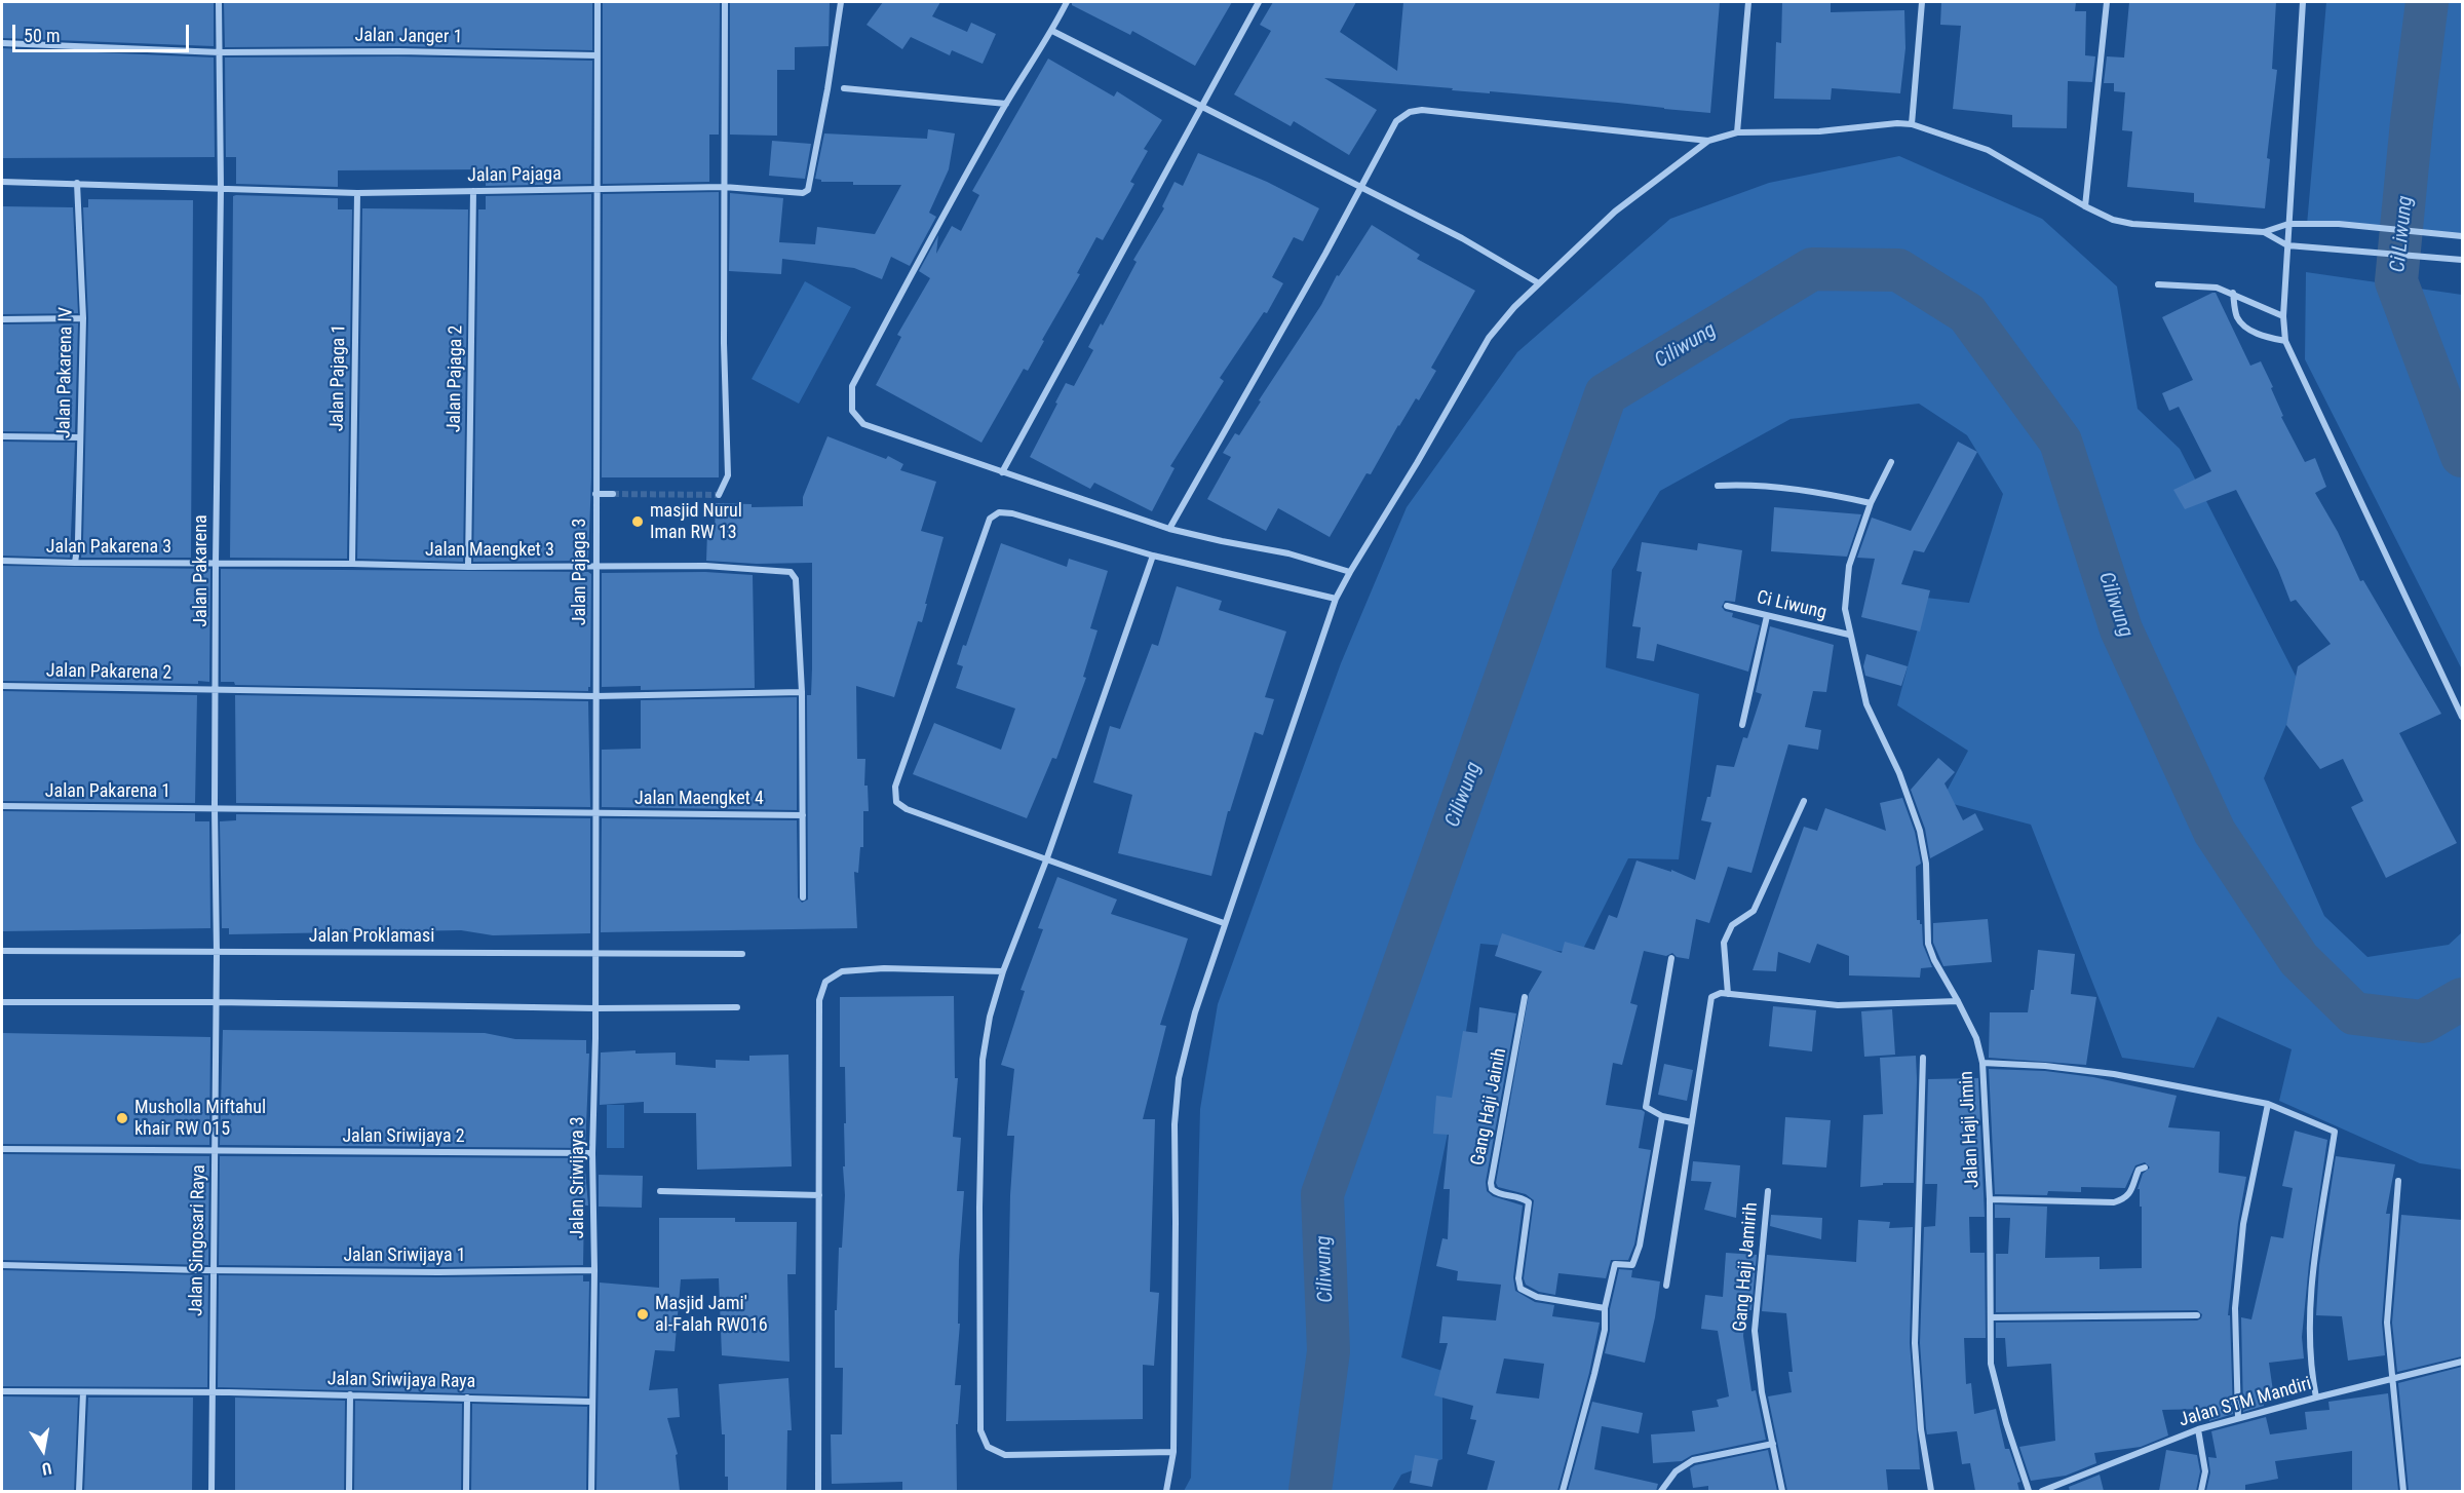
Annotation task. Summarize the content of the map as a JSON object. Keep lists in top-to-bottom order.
{
  "streets": {
    "street": [
      "Jalan Janger 1",
      "Jalan Pajaga",
      "Jalan Pakarena IV",
      "Jalan Pajaga 1",
      "Jalan Pajaga 2",
      "Jalan Pakarena 3",
      "Jalan Maengket 3",
      "Jalan Pakarena",
      "Jalan Pajaga 3",
      "Ci Liwung",
      "Jalan Pakarena 2",
      "Jalan Pakarena 1",
      "Jalan Maengket 4",
      "Jalan Proklamasi",
      "Gang Haji Jainih",
      "Jalan Haji Jimin",
      "Jalan Sriwijaya 2",
      "Jalan Sriwijaya 3",
      "Jalan Singosari Raya",
      "Jalan Sriwijaya 1",
      "Gang Haji Jamirih",
      "Jalan Sriwijaya Raya",
      "Jalan STM Mandiri"
    ]
  },
  "crossings": [
    ["Jalan Janger 1", "Jalan Pakarena"],
    ["Jalan Janger 1", "Jalan Pajaga 3"],
    ["Jalan Pajaga", "Jalan Pakarena IV"],
    ["Jalan Pajaga", "Jalan Pajaga 1"],
    ["Jalan Pajaga", "Jalan Pajaga 2"],
    ["Jalan Pajaga", "Jalan Pakarena"],
    ["Jalan Pajaga", "Jalan Pajaga 3"],
    ["Jalan Pakarena IV", "Jalan Pakarena 3"],
    ["Jalan Pajaga 1", "Jalan Maengket 3"],
    ["Jalan Pajaga 2", "Jalan Maengket 3"],
    ["Jalan Pakarena 3", "Jalan Maengket 3"],
    ["Jalan Pakarena 3", "Jalan Pakarena"],
    ["Jalan Maengket 3", "Jalan Pakarena"],
    ["Jalan Maengket 3", "Jalan Pajaga 3"],
    ["Jalan Maengket 3", "Jalan Pakarena 2"],
    ["Jalan Pakarena", "Jalan Pakarena 2"],
    ["Jalan Pakarena", "Jalan Pakarena 1"],
    ["Jalan Pakarena", "Jalan Proklamasi"],
    ["Jalan Pakarena", "Jalan Singosari Raya"],
    ["Jalan Pajaga 3", "Jalan Pakarena 2"],
    ["Jalan Pajaga 3", "Jalan Pakarena 1"],
    ["Jalan Pajaga 3", "Jalan Maengket 4"],
    ["Jalan Pajaga 3", "Jalan Proklamasi"],
    ["Jalan Pajaga 3", "Jalan Sriwijaya 3"],
    ["Ci Liwung", "Jalan Haji Jimin"],
    ["Jalan Pakarena 1", "Jalan Maengket 4"],
    ["Jalan Proklamasi", "Jalan Sriwijaya 3"],
    ["Jalan Proklamasi", "Jalan Singosari Raya"],
    ["Jalan Sriwijaya 2", "Jalan Sriwijaya 3"],
    ["Jalan Sriwijaya 2", "Jalan Singosari Raya"],
    ["Jalan Sriwijaya 3", "Jalan Sriwijaya 1"],
    ["Jalan Sriwijaya 3", "Jalan Sriwijaya Raya"],
    ["Jalan Singosari Raya", "Jalan Sriwijaya 1"],
    ["Jalan Singosari Raya", "Jalan Sriwijaya Raya"]
  ],
  "water": ["Ci Liwung", "Ciliwung"],
  "places": ["masjid Nurul Iman RW 13", "Musholla Miftahul khair RW 015", "Masjid Jami' al-Falah RW016"],
  "scale_bar": "50 m",
  "north": "bottom"
}
